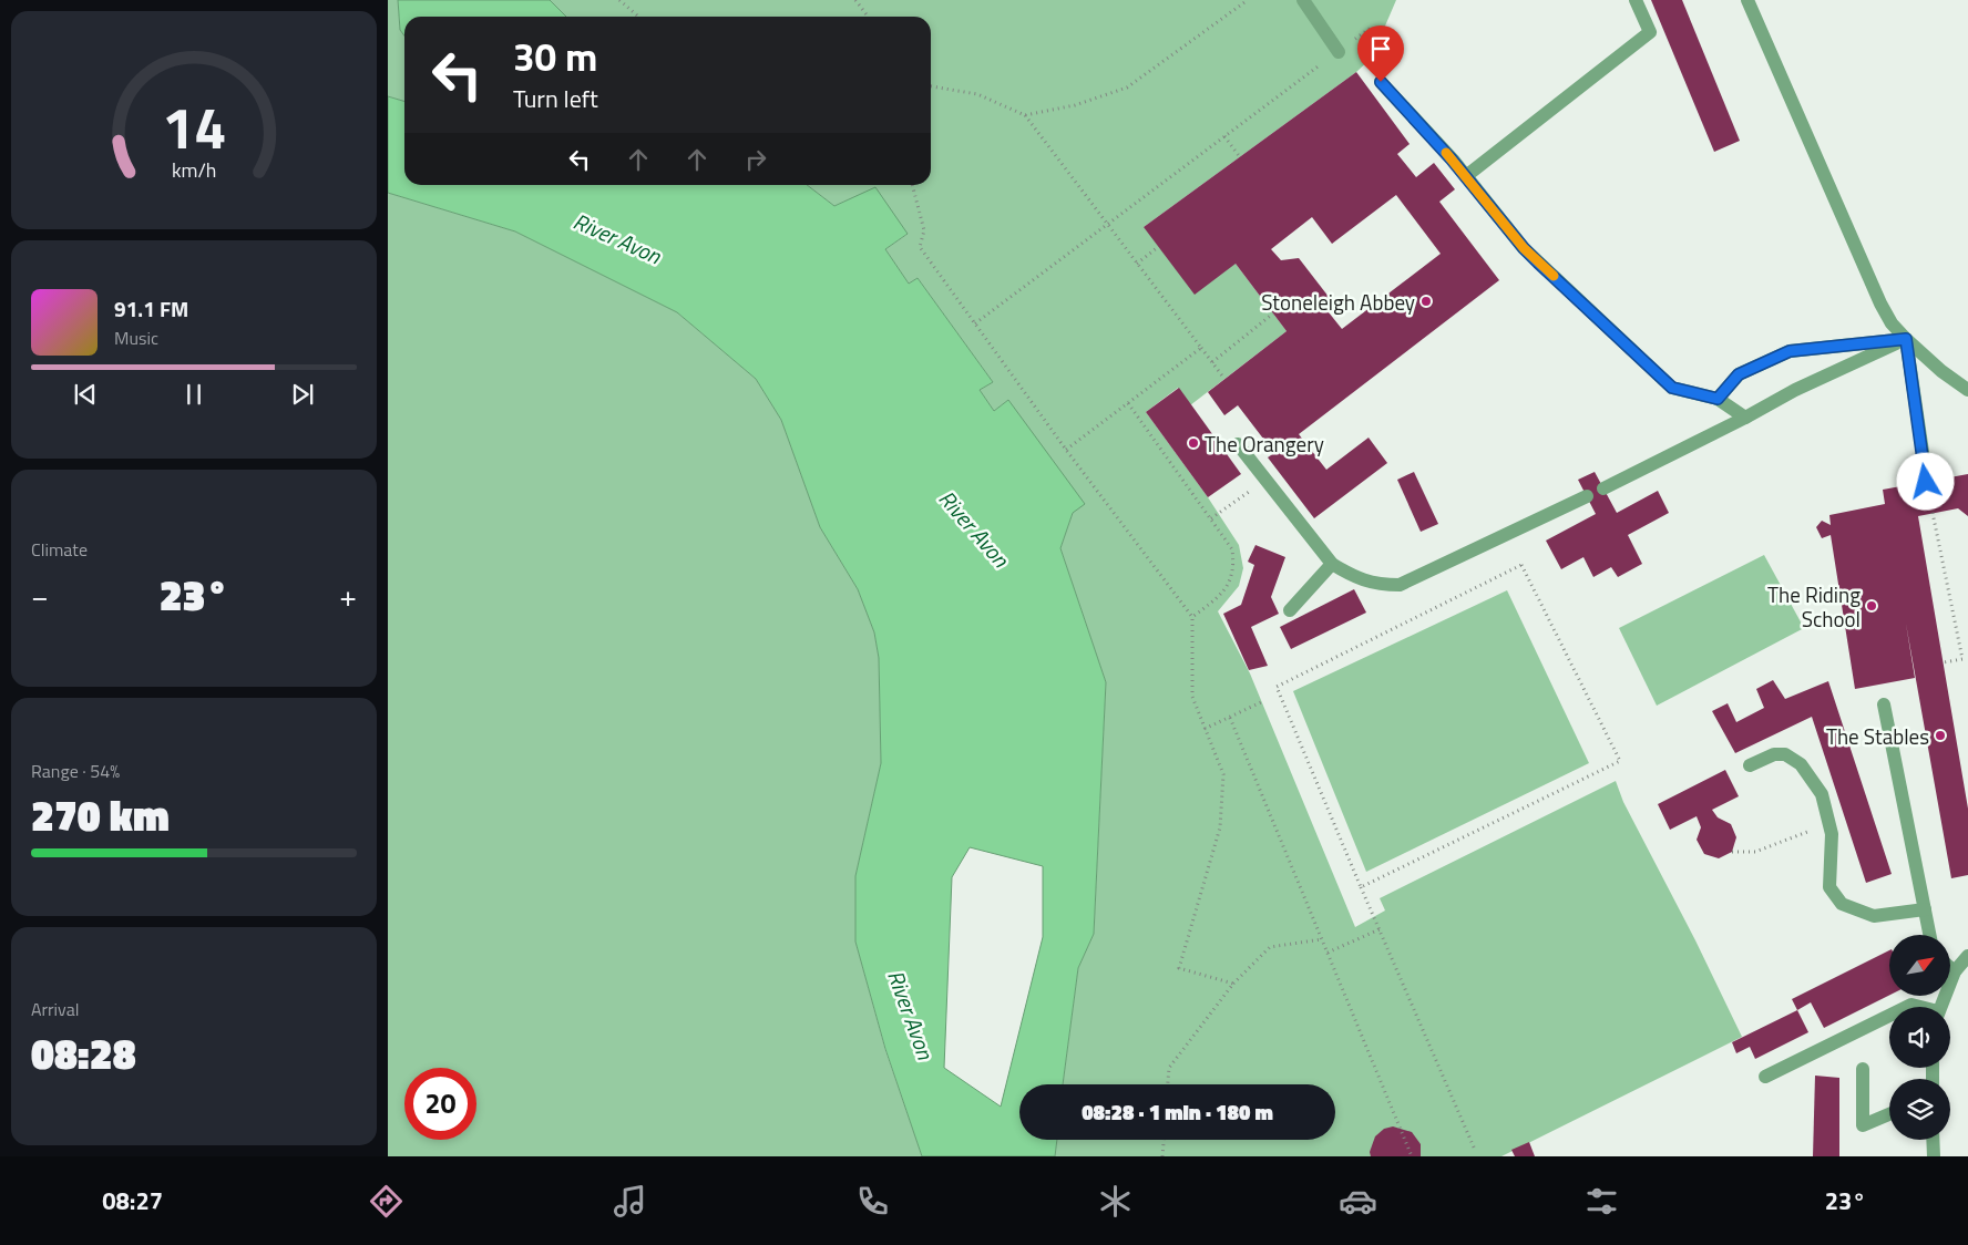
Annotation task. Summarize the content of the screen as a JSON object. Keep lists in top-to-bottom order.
{
  "water": ["River Avon"],
  "places": [
    "Stoneleigh Abbey",
    "The Orangery",
    "The Riding School",
    "The Stables"
  ],
  "north": "top right",
  "page": {
    "turn": ["30 m", "Turn left"],
    "song": ["91.1 FM", "Music"],
    "tile": [
      "Climate",
      ["Range · 54%", "270 km"],
      ["Arrival", "08:28"]
    ],
    "heat": ["−", "23°", "+"],
    "limit": "20",
    "trip": "08:28 · 1 min · 180 m",
    "tabs": ["08:27", "23°"],
    "gauge": ["14", "km/h"]
  }
}
